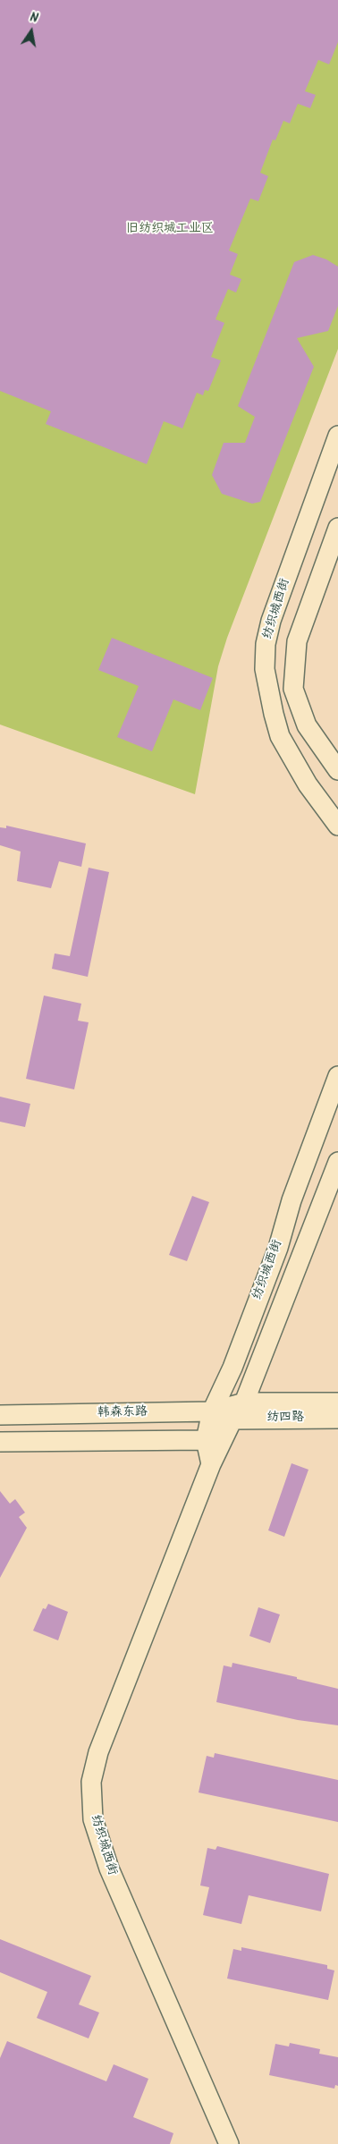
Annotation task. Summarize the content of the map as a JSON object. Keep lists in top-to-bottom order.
{
  "streets": {
    "main road": ["纺织城西街", "韩森东路", "纺四路"]
  },
  "crossings": [
    ["纺织城西街", "韩森东路"],
    ["纺织城西街", "纺四路"],
    ["韩森东路", "纺四路"]
  ],
  "parks": ["旧纺织城工业区"],
  "north": "top"
}
